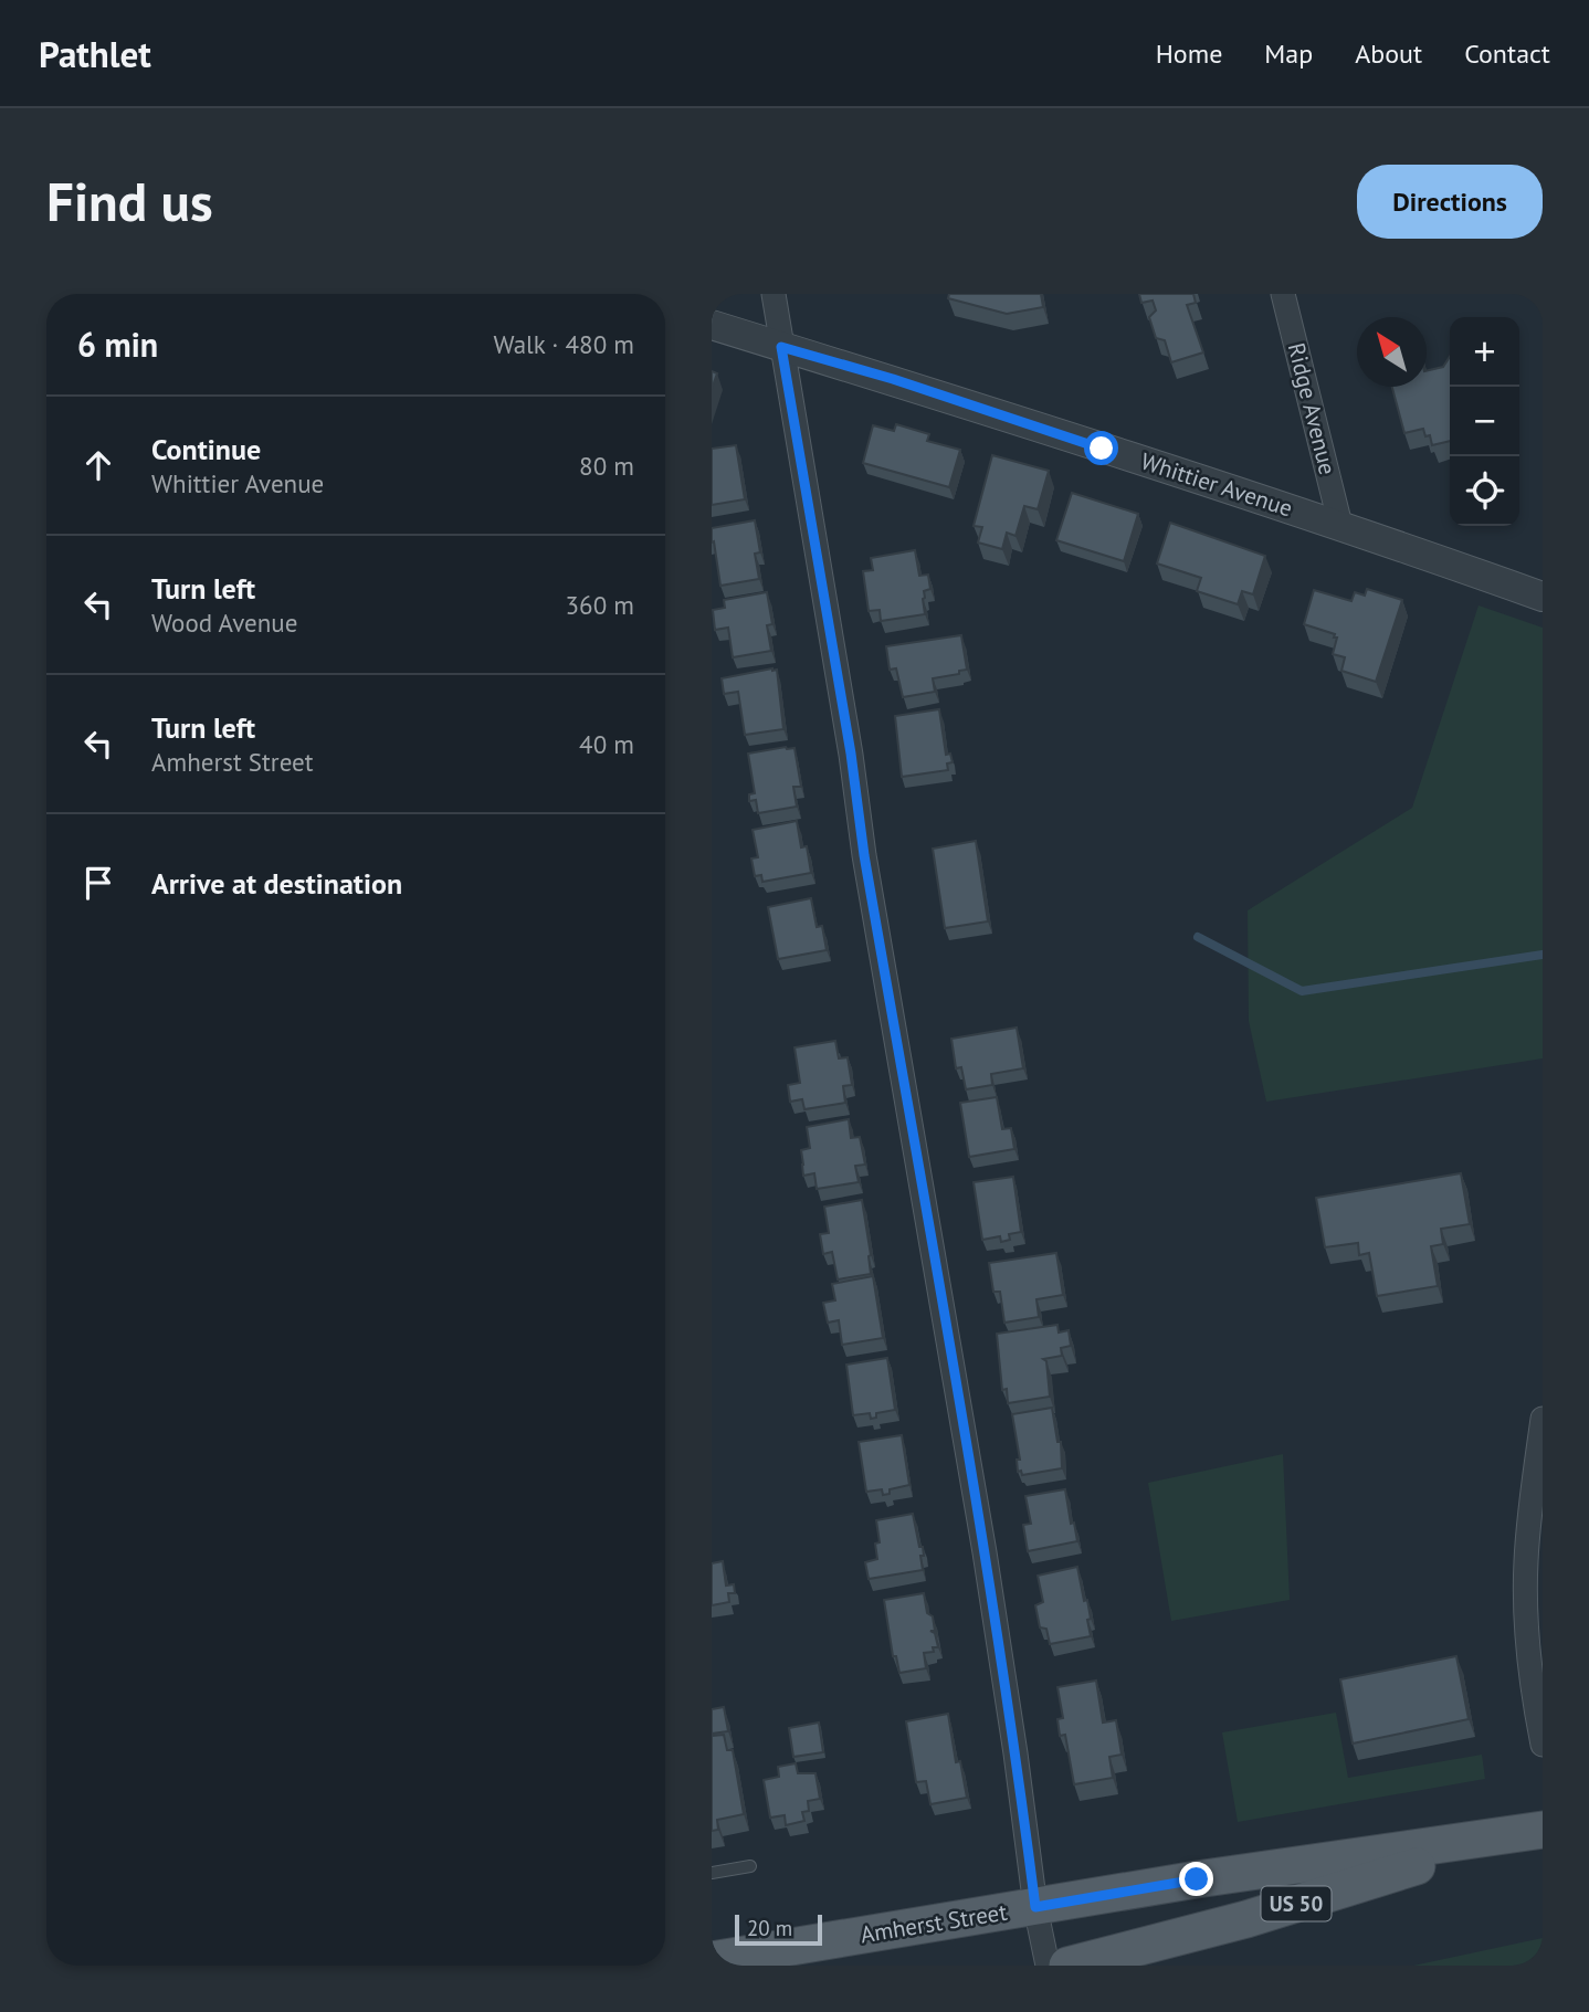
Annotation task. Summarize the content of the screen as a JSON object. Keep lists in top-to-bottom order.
{
  "streets": {
    "main road": ["US 50", "Amherst Street"],
    "street": ["Ridge Avenue", "Whittier Avenue"]
  },
  "crossings": [
    ["Ridge Avenue", "Whittier Avenue"]
  ],
  "scale_bar": "20 m",
  "north": "top left",
  "page": {
    "header": "Pathlet",
    "nav": [
      "Home",
      "Map",
      "About",
      "Contact"
    ],
    "buttons": "Directions",
    "title": "Find us",
    "heading": ["6 min", "Walk · 480 m"],
    "map_buttons": ["+", "−"],
    "list": [
      ["Continue", "Whittier Avenue", "80 m"],
      ["Turn left", "Wood Avenue", "360 m"],
      ["Turn left", "Amherst Street", "40 m"],
      "Arrive at destination"
    ],
    "scale": "20 m"
  }
}
